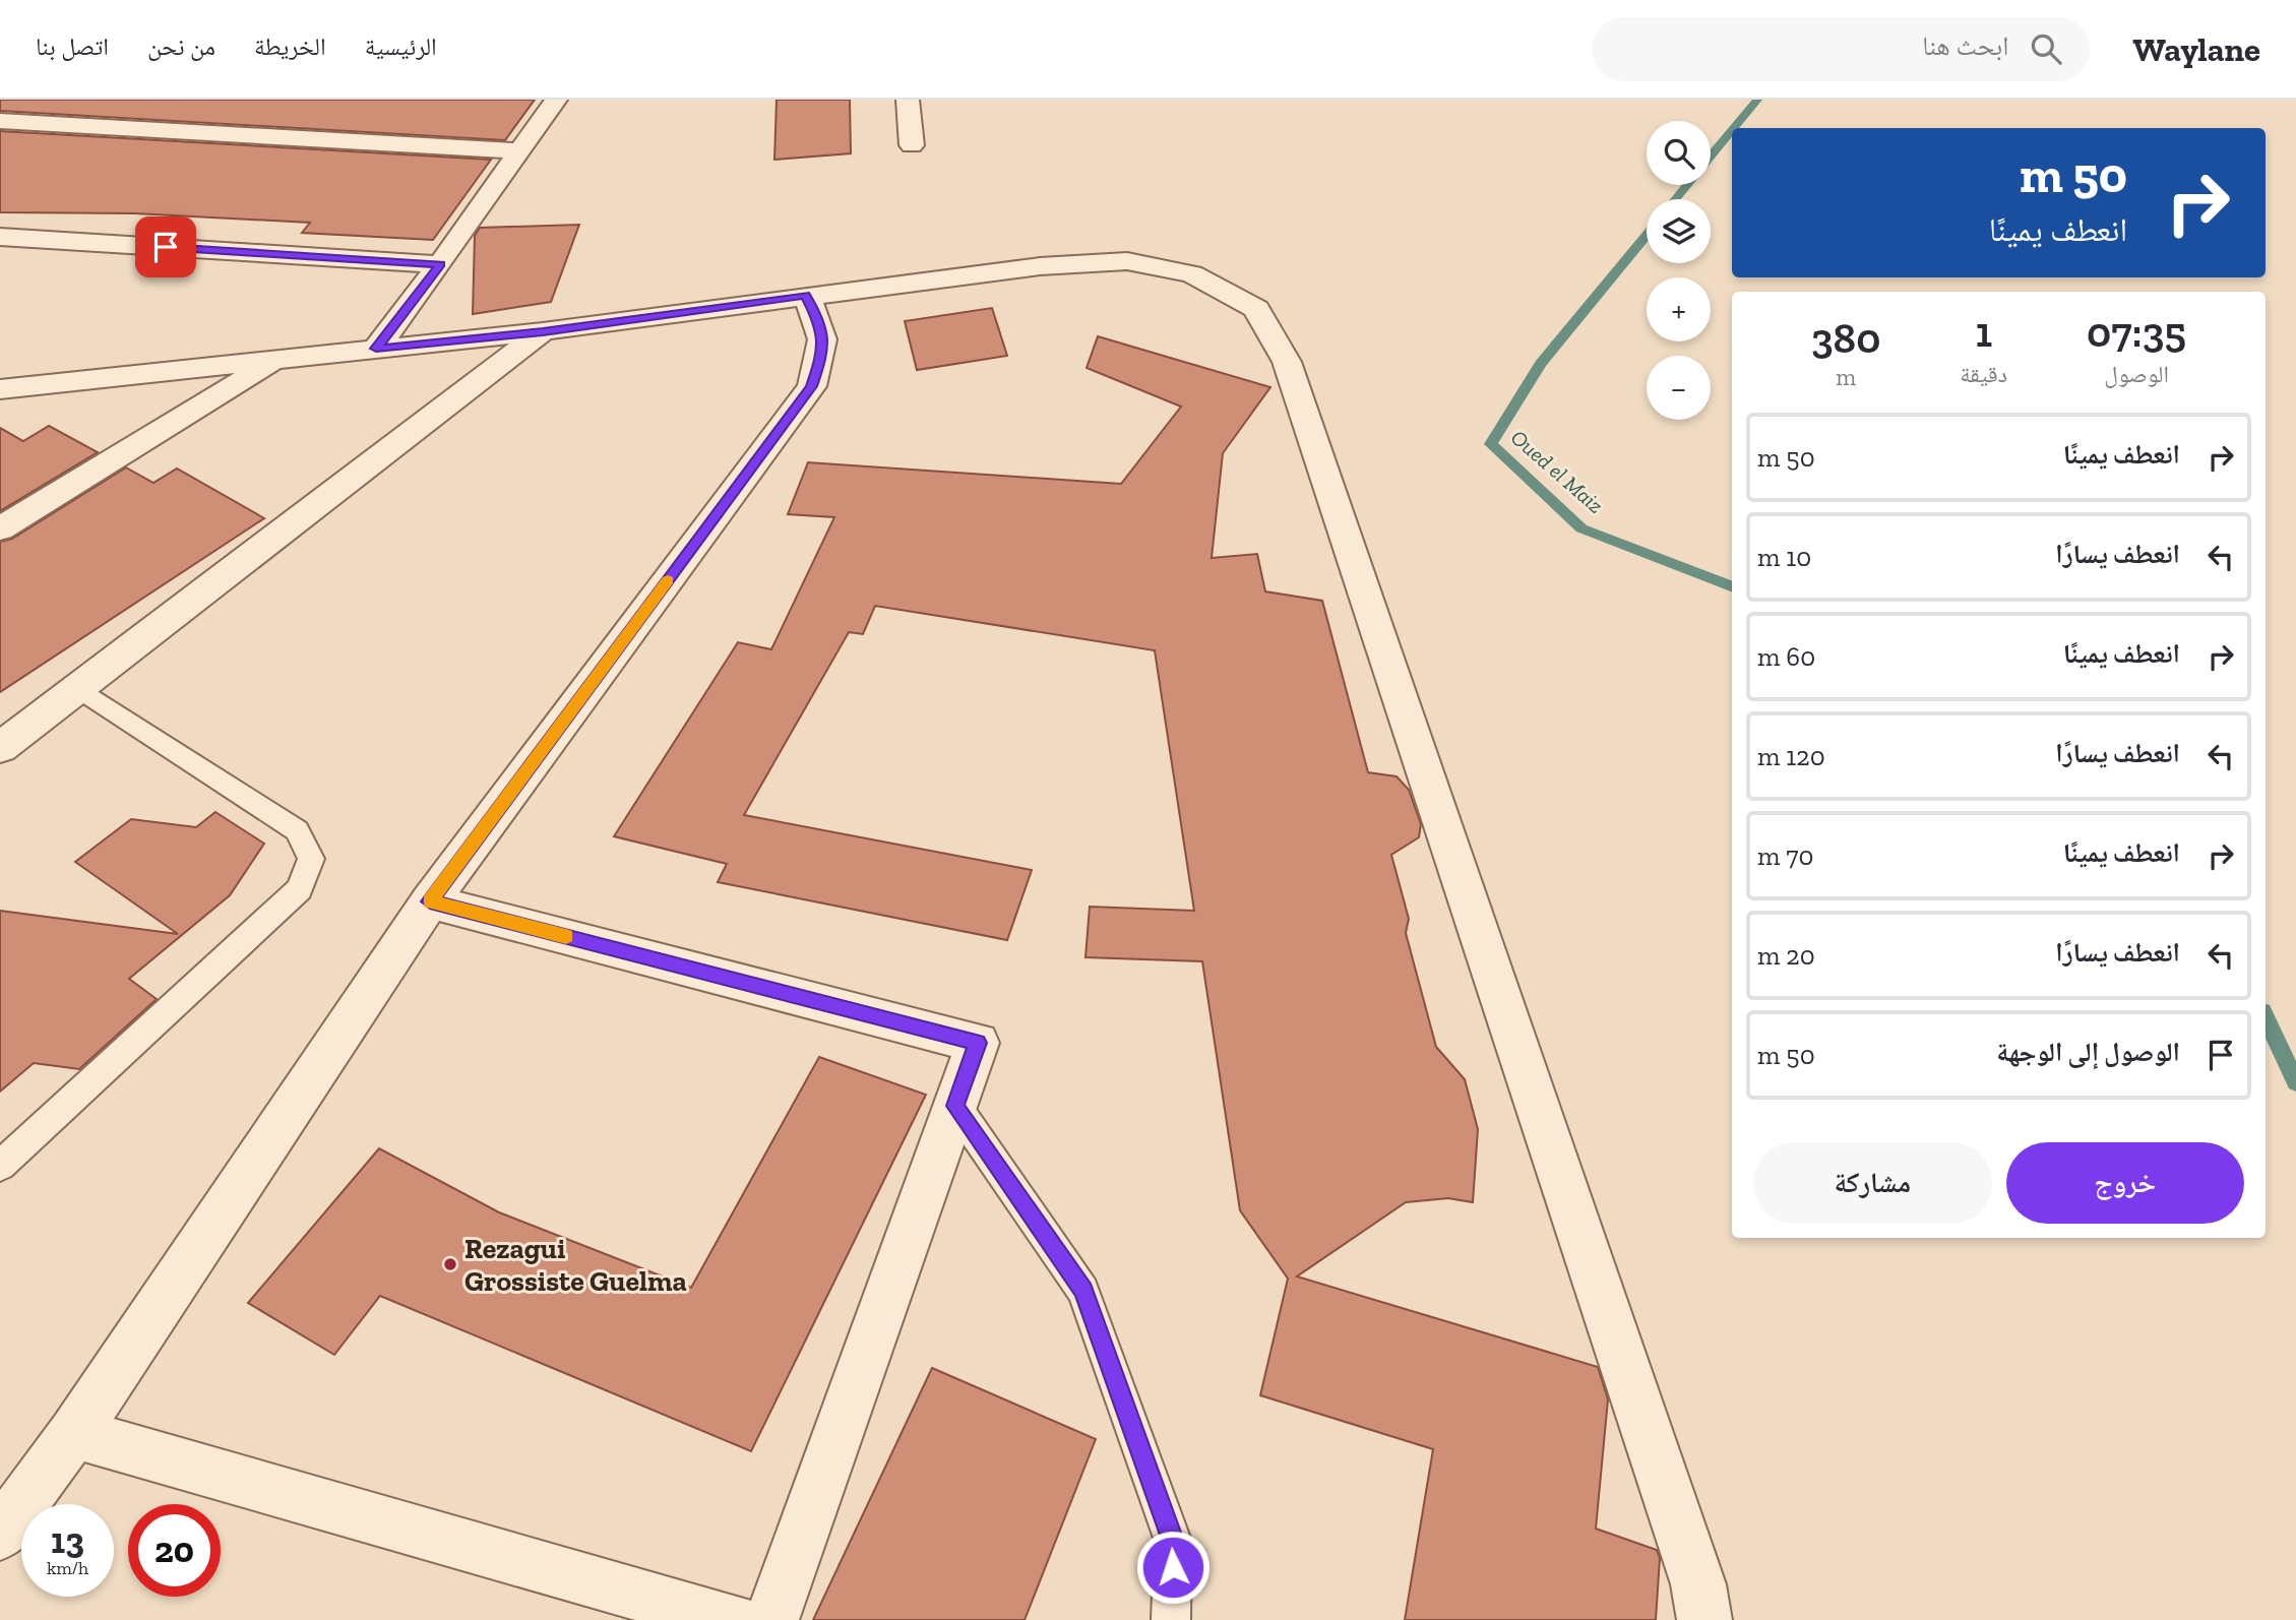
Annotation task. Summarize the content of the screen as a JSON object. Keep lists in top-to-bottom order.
{
  "water": ["Oued el Maiz"],
  "places": ["Rezagui Grossiste Guelma"],
  "page": {
    "header": "Waylane",
    "search": "ابحث هنا",
    "nav": [
      "الرئيسية",
      "الخريطة",
      "من نحن",
      "اتصل بنا"
    ],
    "map_buttons": ["+", "−"],
    "turn": ["50 m", "انعطف يمينًا"],
    "eta": [
      "07:35",
      "الوصول",
      "1",
      "دقيقة",
      "380",
      "m"
    ],
    "list": [
      {
        "name": "انعطف يمينًا",
        "value": "50 m"
      },
      {
        "name": "انعطف يسارًا",
        "value": "10 m"
      },
      {
        "name": "انعطف يمينًا",
        "value": "60 m"
      },
      {
        "name": "انعطف يسارًا",
        "value": "120 m"
      },
      {
        "name": "انعطف يمينًا",
        "value": "70 m"
      },
      {
        "name": "انعطف يسارًا",
        "value": "20 m"
      },
      {
        "name": "الوصول إلى الوجهة",
        "value": "50 m"
      }
    ],
    "buttons": ["خروج", "مشاركة"],
    "speed": "13 km/h",
    "limit": "20"
  }
}
